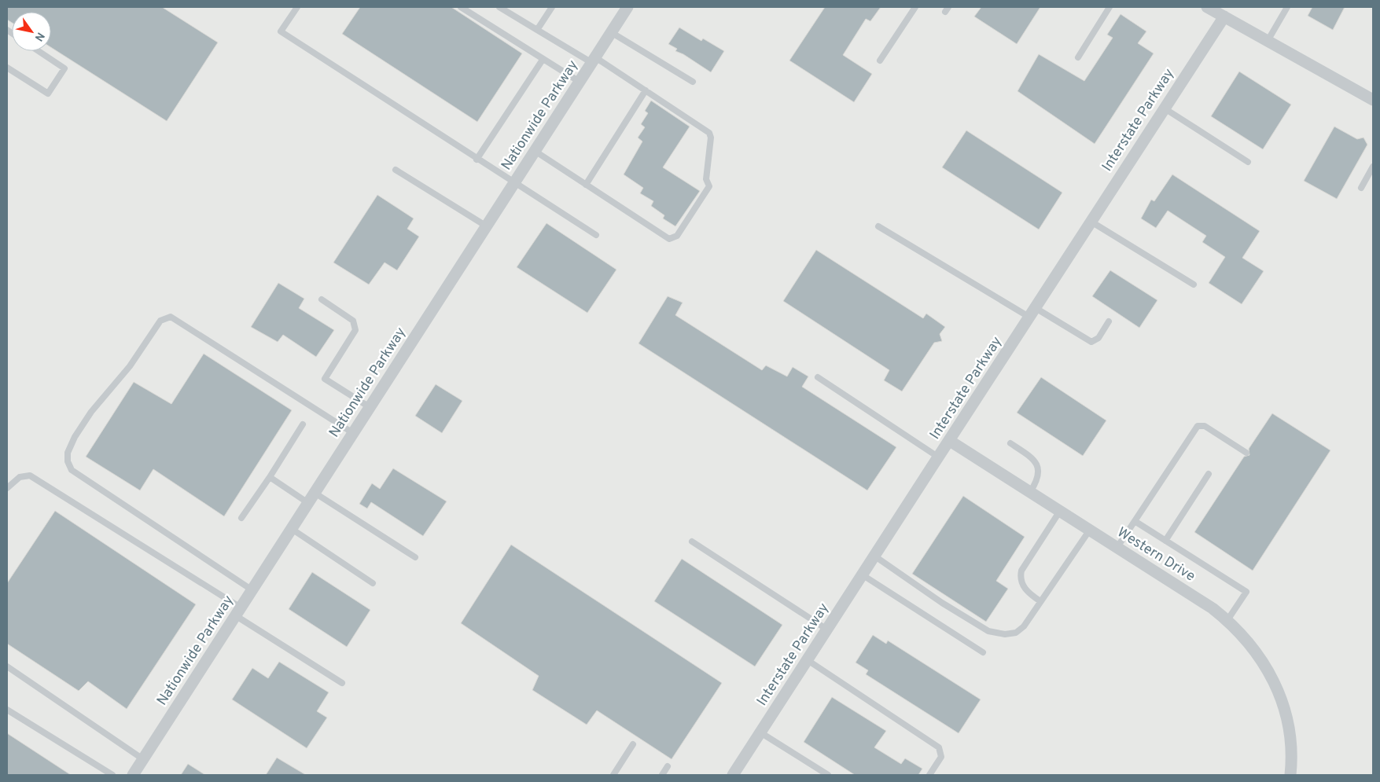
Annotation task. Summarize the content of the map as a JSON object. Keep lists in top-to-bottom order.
{
  "streets": {
    "street": ["Nationwide Parkway", "Interstate Parkway", "Western Drive"]
  },
  "crossings": [
    ["Interstate Parkway", "Western Drive"]
  ],
  "north": "bottom right"
}
